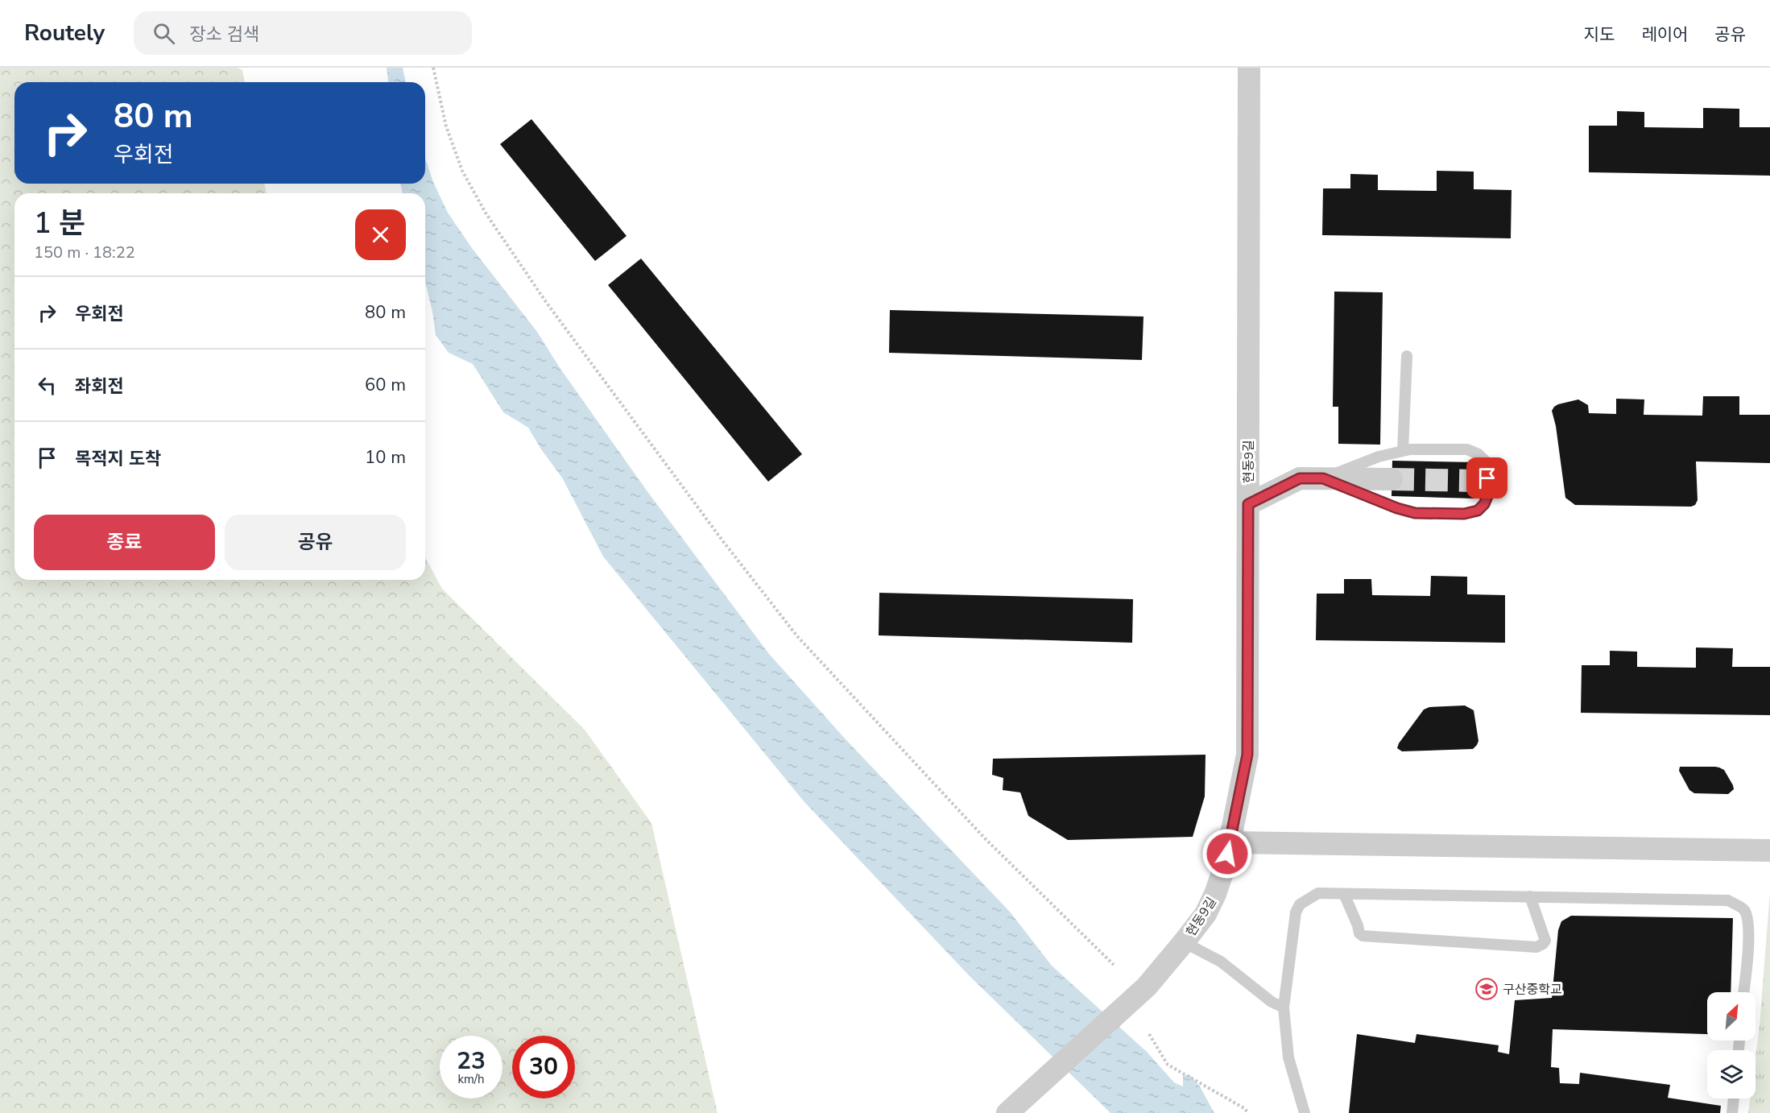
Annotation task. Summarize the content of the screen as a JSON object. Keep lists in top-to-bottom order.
{
  "streets": {
    "street": ["현동9길"]
  },
  "places": {
    "school or university": ["구산중학교"]
  },
  "north": "top right",
  "page": {
    "header": "Routely",
    "search": "장소 검색",
    "nav": ["지도", "레이어", "공유"],
    "turn": ["80 m", "우회전"],
    "heading": ["1 분", "150 m · 18:22"],
    "list": [
      {
        "name": "우회전",
        "value": "80 m"
      },
      {
        "name": "좌회전",
        "value": "60 m"
      },
      {
        "name": "목적지 도착",
        "value": "10 m"
      }
    ],
    "buttons": ["종료", "공유"],
    "speed": "23 km/h",
    "limit": "30"
  }
}
